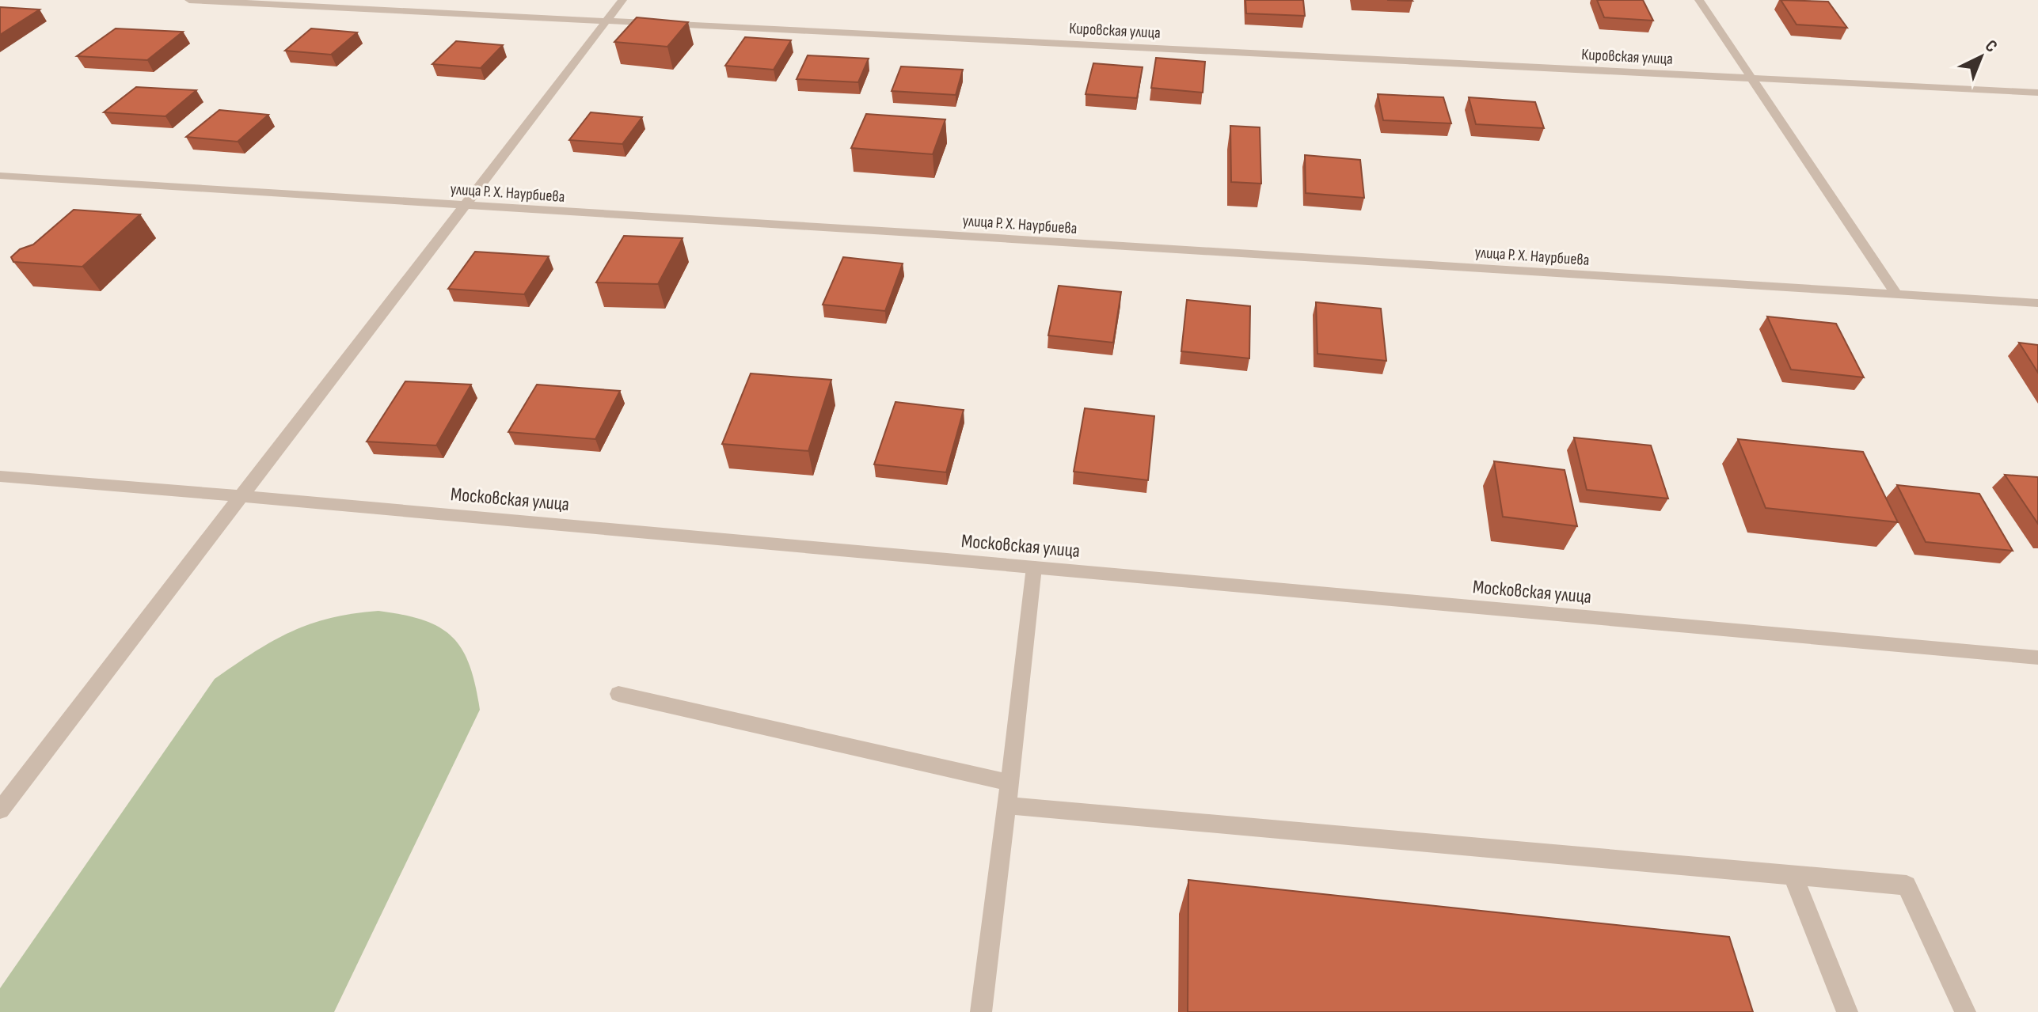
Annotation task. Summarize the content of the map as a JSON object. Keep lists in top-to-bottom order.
{
  "streets": {
    "street": ["Кировская улица", "улица Р. Х. Наурбиева", "Московская улица"]
  },
  "north": "top right"
}
